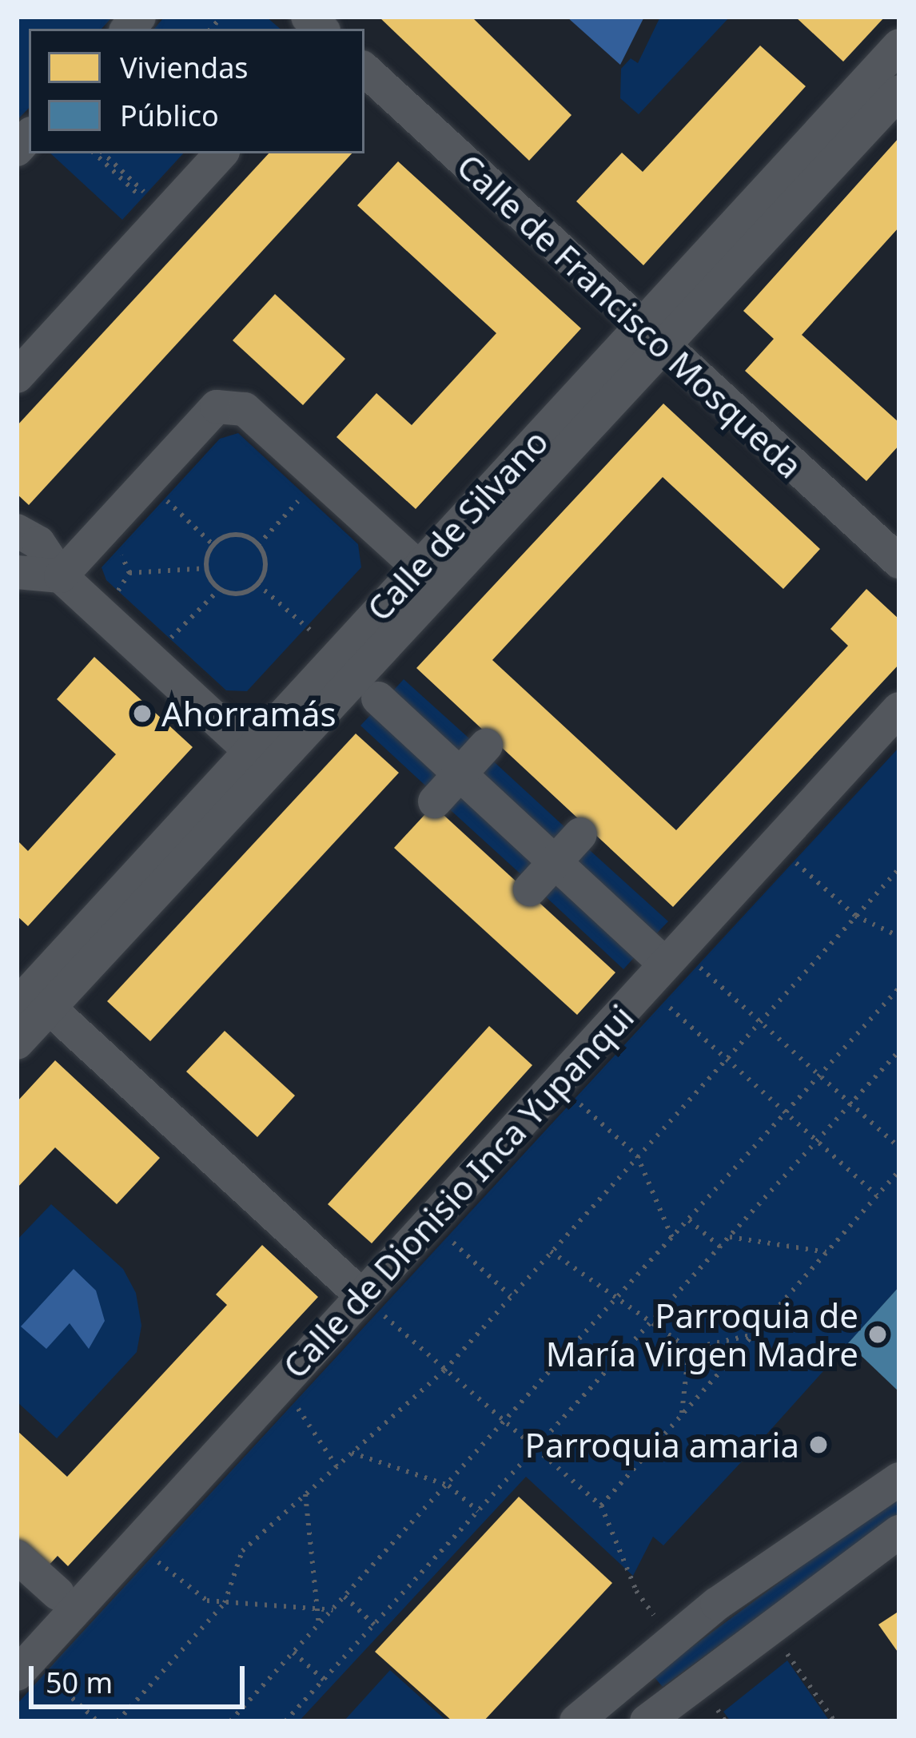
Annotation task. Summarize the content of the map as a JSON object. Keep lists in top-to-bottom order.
{
  "streets": {
    "street": ["Calle de Francisco Mosqueda", "Calle de Silvano", "Calle de Dionisio Inca Yupanqui"]
  },
  "crossings": [
    ["Calle de Francisco Mosqueda", "Calle de Silvano"]
  ],
  "places": ["Ahorramás", "Parroquia de María Virgen Madre", "Parroquia amaria"],
  "legend": ["Viviendas", "Público"],
  "scale_bar": "50 m"
}
